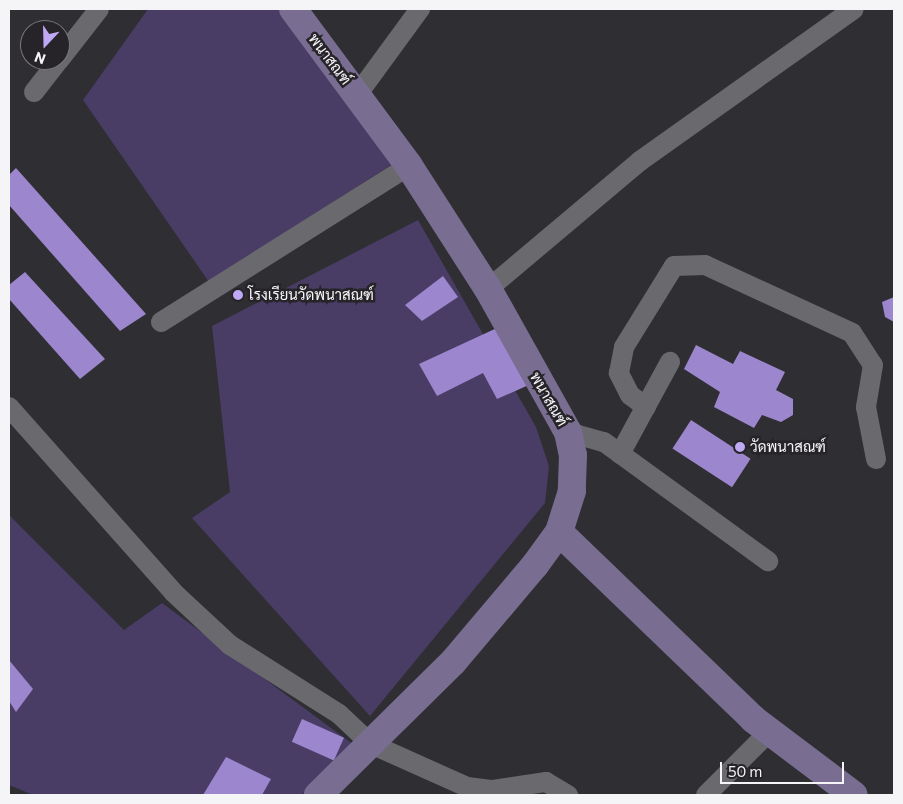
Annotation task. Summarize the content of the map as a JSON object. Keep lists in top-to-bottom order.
{
  "streets": {
    "street": ["พนาสณฑ์"]
  },
  "places": ["โรงเรียนวัดพนาสณฑ์", "วัดพนาสณฑ์"],
  "scale_bar": "50 m",
  "north": "bottom"
}
